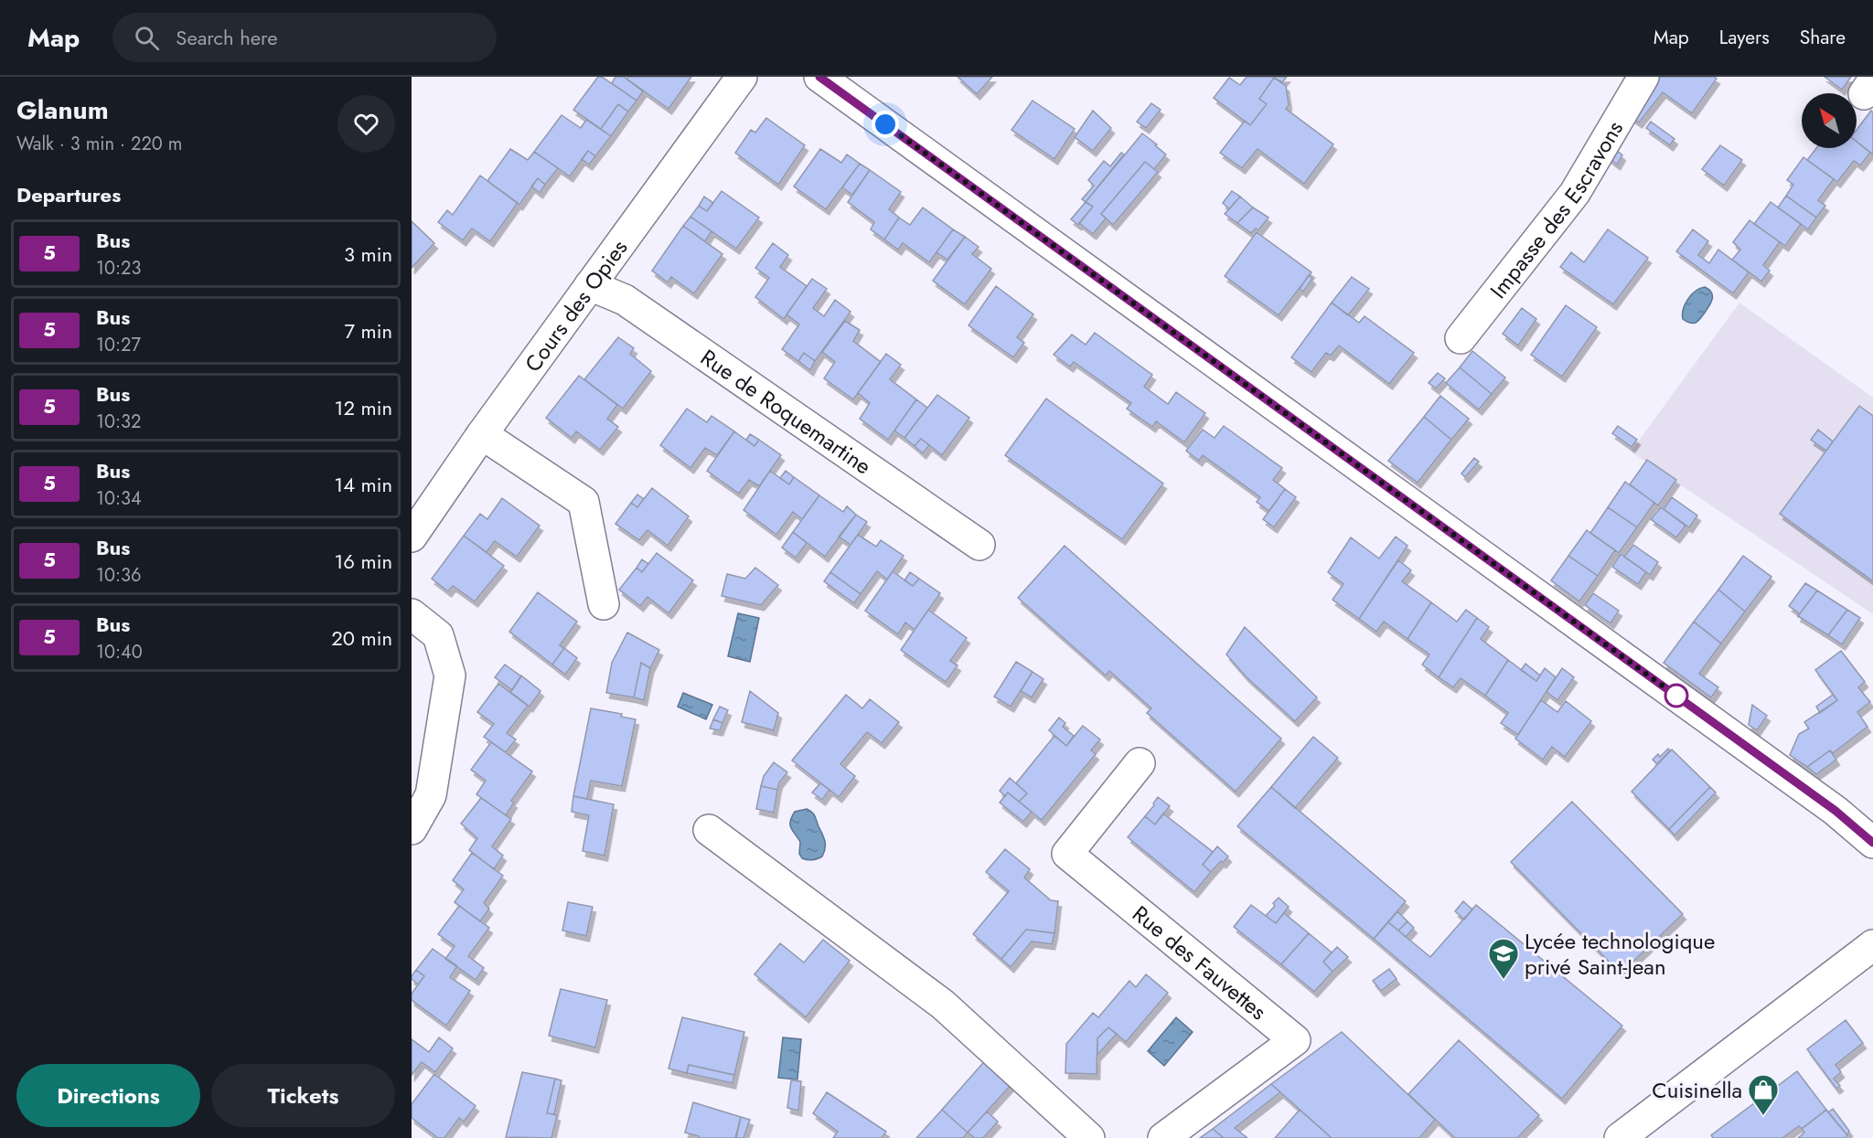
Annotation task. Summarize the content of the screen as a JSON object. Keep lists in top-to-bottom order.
{
  "streets": {
    "street": [
      "Impasse des Escravons",
      "Cours des Opies",
      "Rue de Roquemartine",
      "Rue des Fauvettes"
    ]
  },
  "crossings": [
    ["Cours des Opies", "Rue de Roquemartine"]
  ],
  "places": {
    "school or university": ["Lycée technologique privé Saint-Jean"],
    "shop": ["Cuisinella"]
  },
  "lines": ["bus line 5"],
  "north": "top left",
  "page": {
    "header": "Map",
    "search": "Search here",
    "nav": ["Map", "Layers", "Share"],
    "heading": [
      ["Glanum", "Walk · 3 min · 220 m"],
      "Departures"
    ],
    "list": [
      {
        "mark": "5",
        "name": "Bus",
        "note": "10:23",
        "value": "3 min"
      },
      {
        "mark": "5",
        "name": "Bus",
        "note": "10:27",
        "value": "7 min"
      },
      {
        "mark": "5",
        "name": "Bus",
        "note": "10:32",
        "value": "12 min"
      },
      {
        "mark": "5",
        "name": "Bus",
        "note": "10:34",
        "value": "14 min"
      },
      {
        "mark": "5",
        "name": "Bus",
        "note": "10:36",
        "value": "16 min"
      },
      {
        "mark": "5",
        "name": "Bus",
        "note": "10:40",
        "value": "20 min"
      }
    ],
    "buttons": ["Directions", "Tickets"]
  }
}
